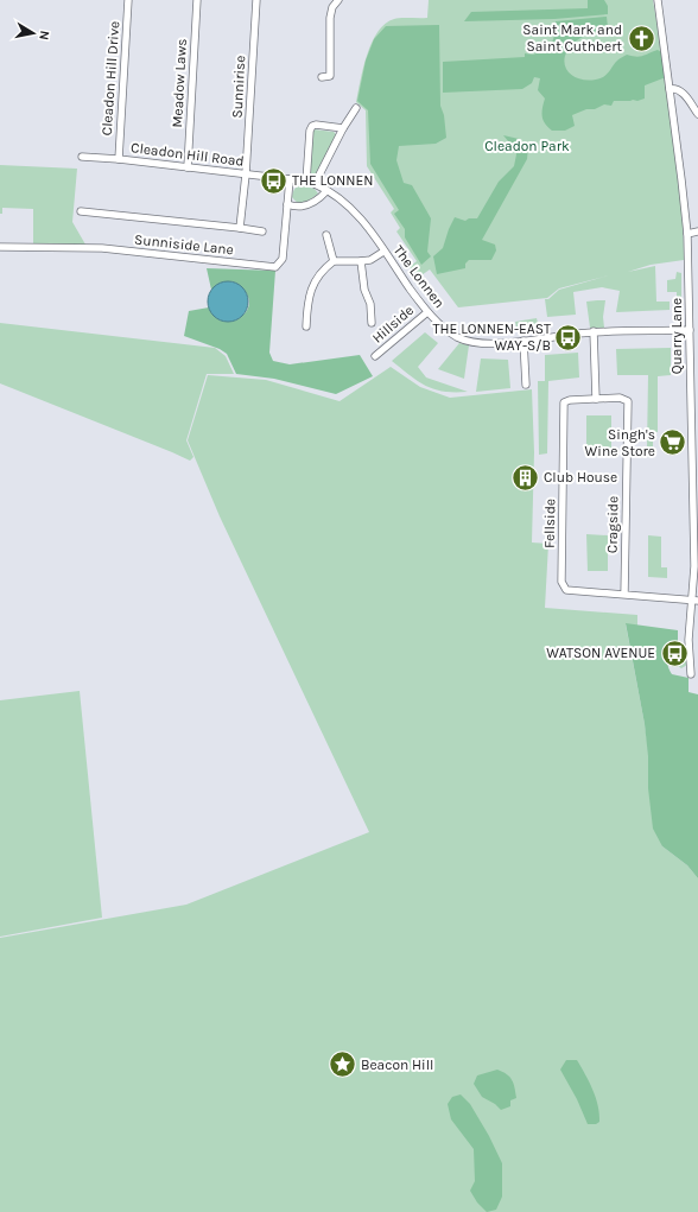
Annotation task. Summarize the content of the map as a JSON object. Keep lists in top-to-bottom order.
{
  "streets": {
    "street": [
      "Cleadon Hill Drive",
      "Meadow Laws",
      "Sunnirise",
      "Cleadon Hill Road",
      "Sunniside Lane",
      "The Lonnen",
      "Hillside",
      "Quarry Lane",
      "Fellside",
      "Cragside"
    ]
  },
  "crossings": [
    ["Cleadon Hill Drive", "Cleadon Hill Road"],
    ["Meadow Laws", "Cleadon Hill Road"],
    ["Sunnirise", "Cleadon Hill Road"],
    ["Cleadon Hill Road", "Sunniside Lane"],
    ["Cleadon Hill Road", "The Lonnen"],
    ["Sunniside Lane", "The Lonnen"],
    ["The Lonnen", "Hillside"],
    ["The Lonnen", "Quarry Lane"],
    ["Fellside", "Cragside"]
  ],
  "parks": ["Cleadon Park"],
  "places": {
    "church": ["Saint Mark and Saint Cuthbert"],
    "bus stop": ["THE LONNEN", "THE LONNEN-EAST WAY-S/B", "WATSON AVENUE"],
    "supermarket": ["Singh's Wine Store"],
    "building": ["Club House"],
    "place": ["Beacon Hill"]
  },
  "north": "right"
}
